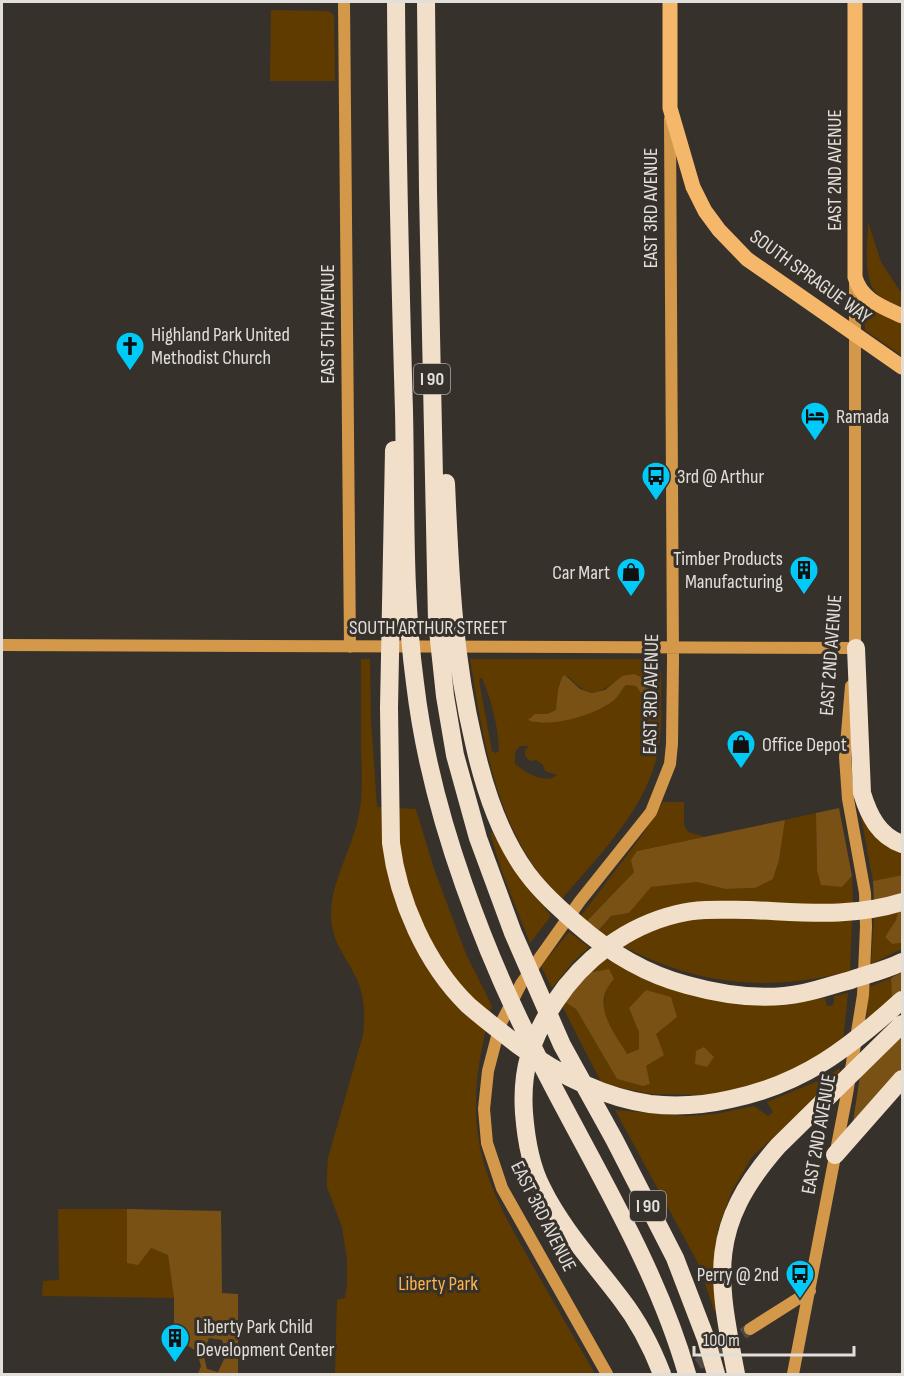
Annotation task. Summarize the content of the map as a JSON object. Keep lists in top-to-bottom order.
{
  "streets": {
    "highway": ["I 90"],
    "main road": [
      "EAST 2ND AVENUE",
      "EAST 3RD AVENUE",
      "SOUTH SPRAGUE WAY",
      "EAST 5TH AVENUE",
      "SOUTH ARTHUR STREET"
    ]
  },
  "crossings": [
    ["EAST 2ND AVENUE", "SOUTH SPRAGUE WAY"],
    ["EAST 2ND AVENUE", "SOUTH ARTHUR STREET"],
    ["EAST 3RD AVENUE", "SOUTH SPRAGUE WAY"],
    ["EAST 3RD AVENUE", "SOUTH ARTHUR STREET"],
    ["EAST 5TH AVENUE", "SOUTH ARTHUR STREET"]
  ],
  "parks": ["Liberty Park"],
  "places": {
    "church": ["Highland Park United Methodist Church"],
    "hotel": ["Ramada"],
    "bus stop": ["3rd @ Arthur", "Perry @ 2nd"],
    "building": ["Timber Products Manufacturing", "Liberty Park Child Development Center"],
    "shop": ["Car Mart", "Office Depot"]
  },
  "scale_bar": "100 m"
}
